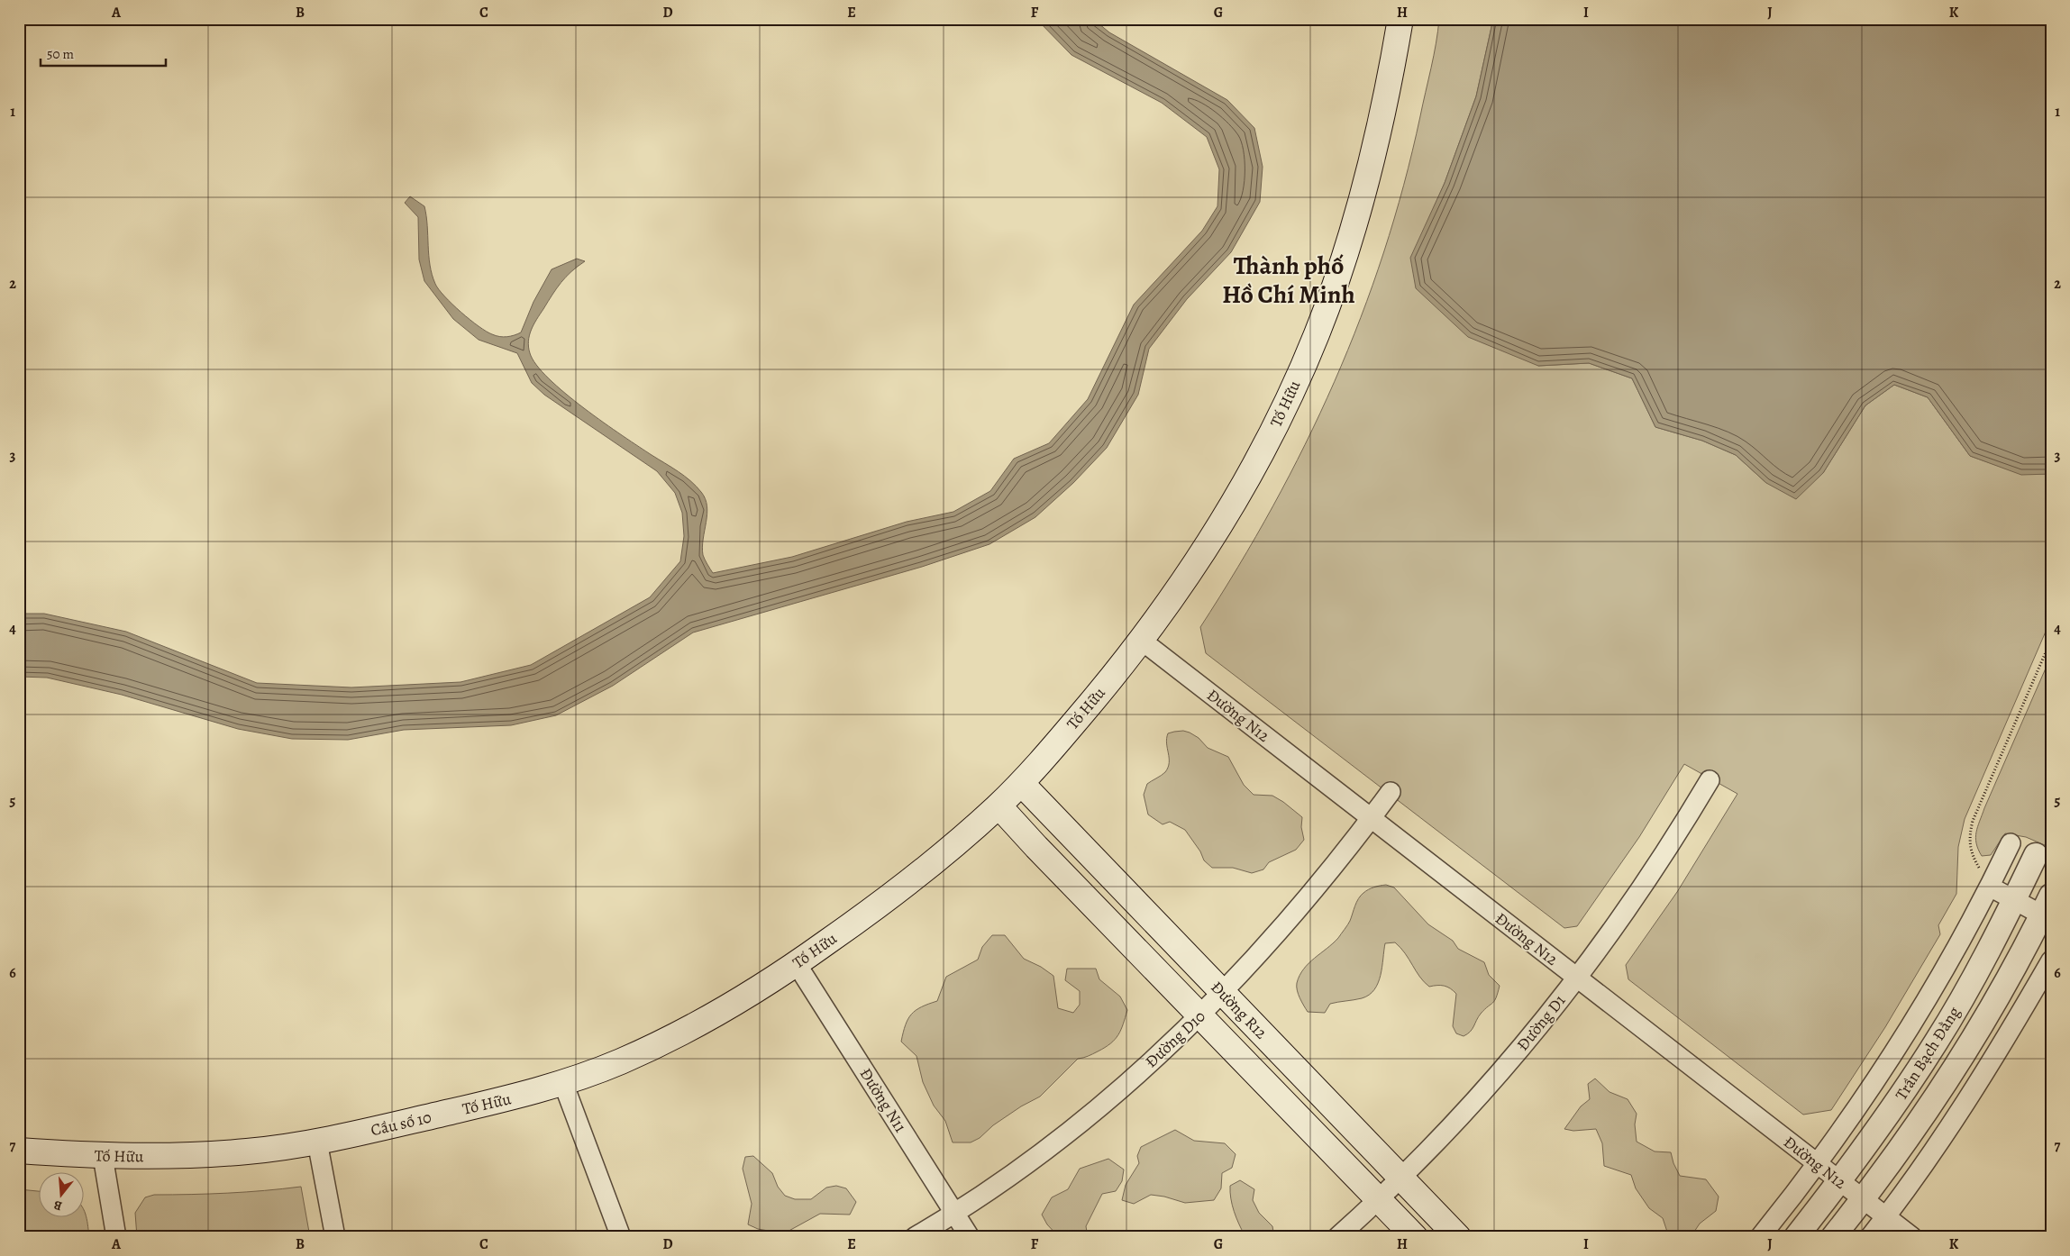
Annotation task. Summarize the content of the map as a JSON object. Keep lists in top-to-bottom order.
{
  "streets": {
    "main road": ["Tố Hữu", "Đường R12", "Cầu số 10"],
    "street": [
      "Đường N12",
      "Đường D1",
      "Đường D10",
      "Trần Bạch Đằng",
      "Đường N11"
    ]
  },
  "crossings": [
    ["Tố Hữu", "Đường N12"],
    ["Tố Hữu", "Đường R12"],
    ["Tố Hữu", "Đường N11"],
    ["Tố Hữu", "Cầu số 10"],
    ["Đường N12", "Đường D1"],
    ["Đường N12", "Đường D10"],
    ["Đường N12", "Trần Bạch Đằng"],
    ["Đường R12", "Đường D1"],
    ["Đường R12", "Đường D10"],
    ["Đường D10", "Đường N11"]
  ],
  "districts": ["Thành phố Hồ Chí Minh"],
  "scale_bar": "50 m",
  "north": "bottom",
  "grid": {
    "columns": [
      "A",
      "B",
      "C",
      "D",
      "E",
      "F",
      "G",
      "H",
      "I",
      "J",
      "K"
    ],
    "rows": [
      "1",
      "2",
      "3",
      "4",
      "5",
      "6",
      "7"
    ]
  }
}
